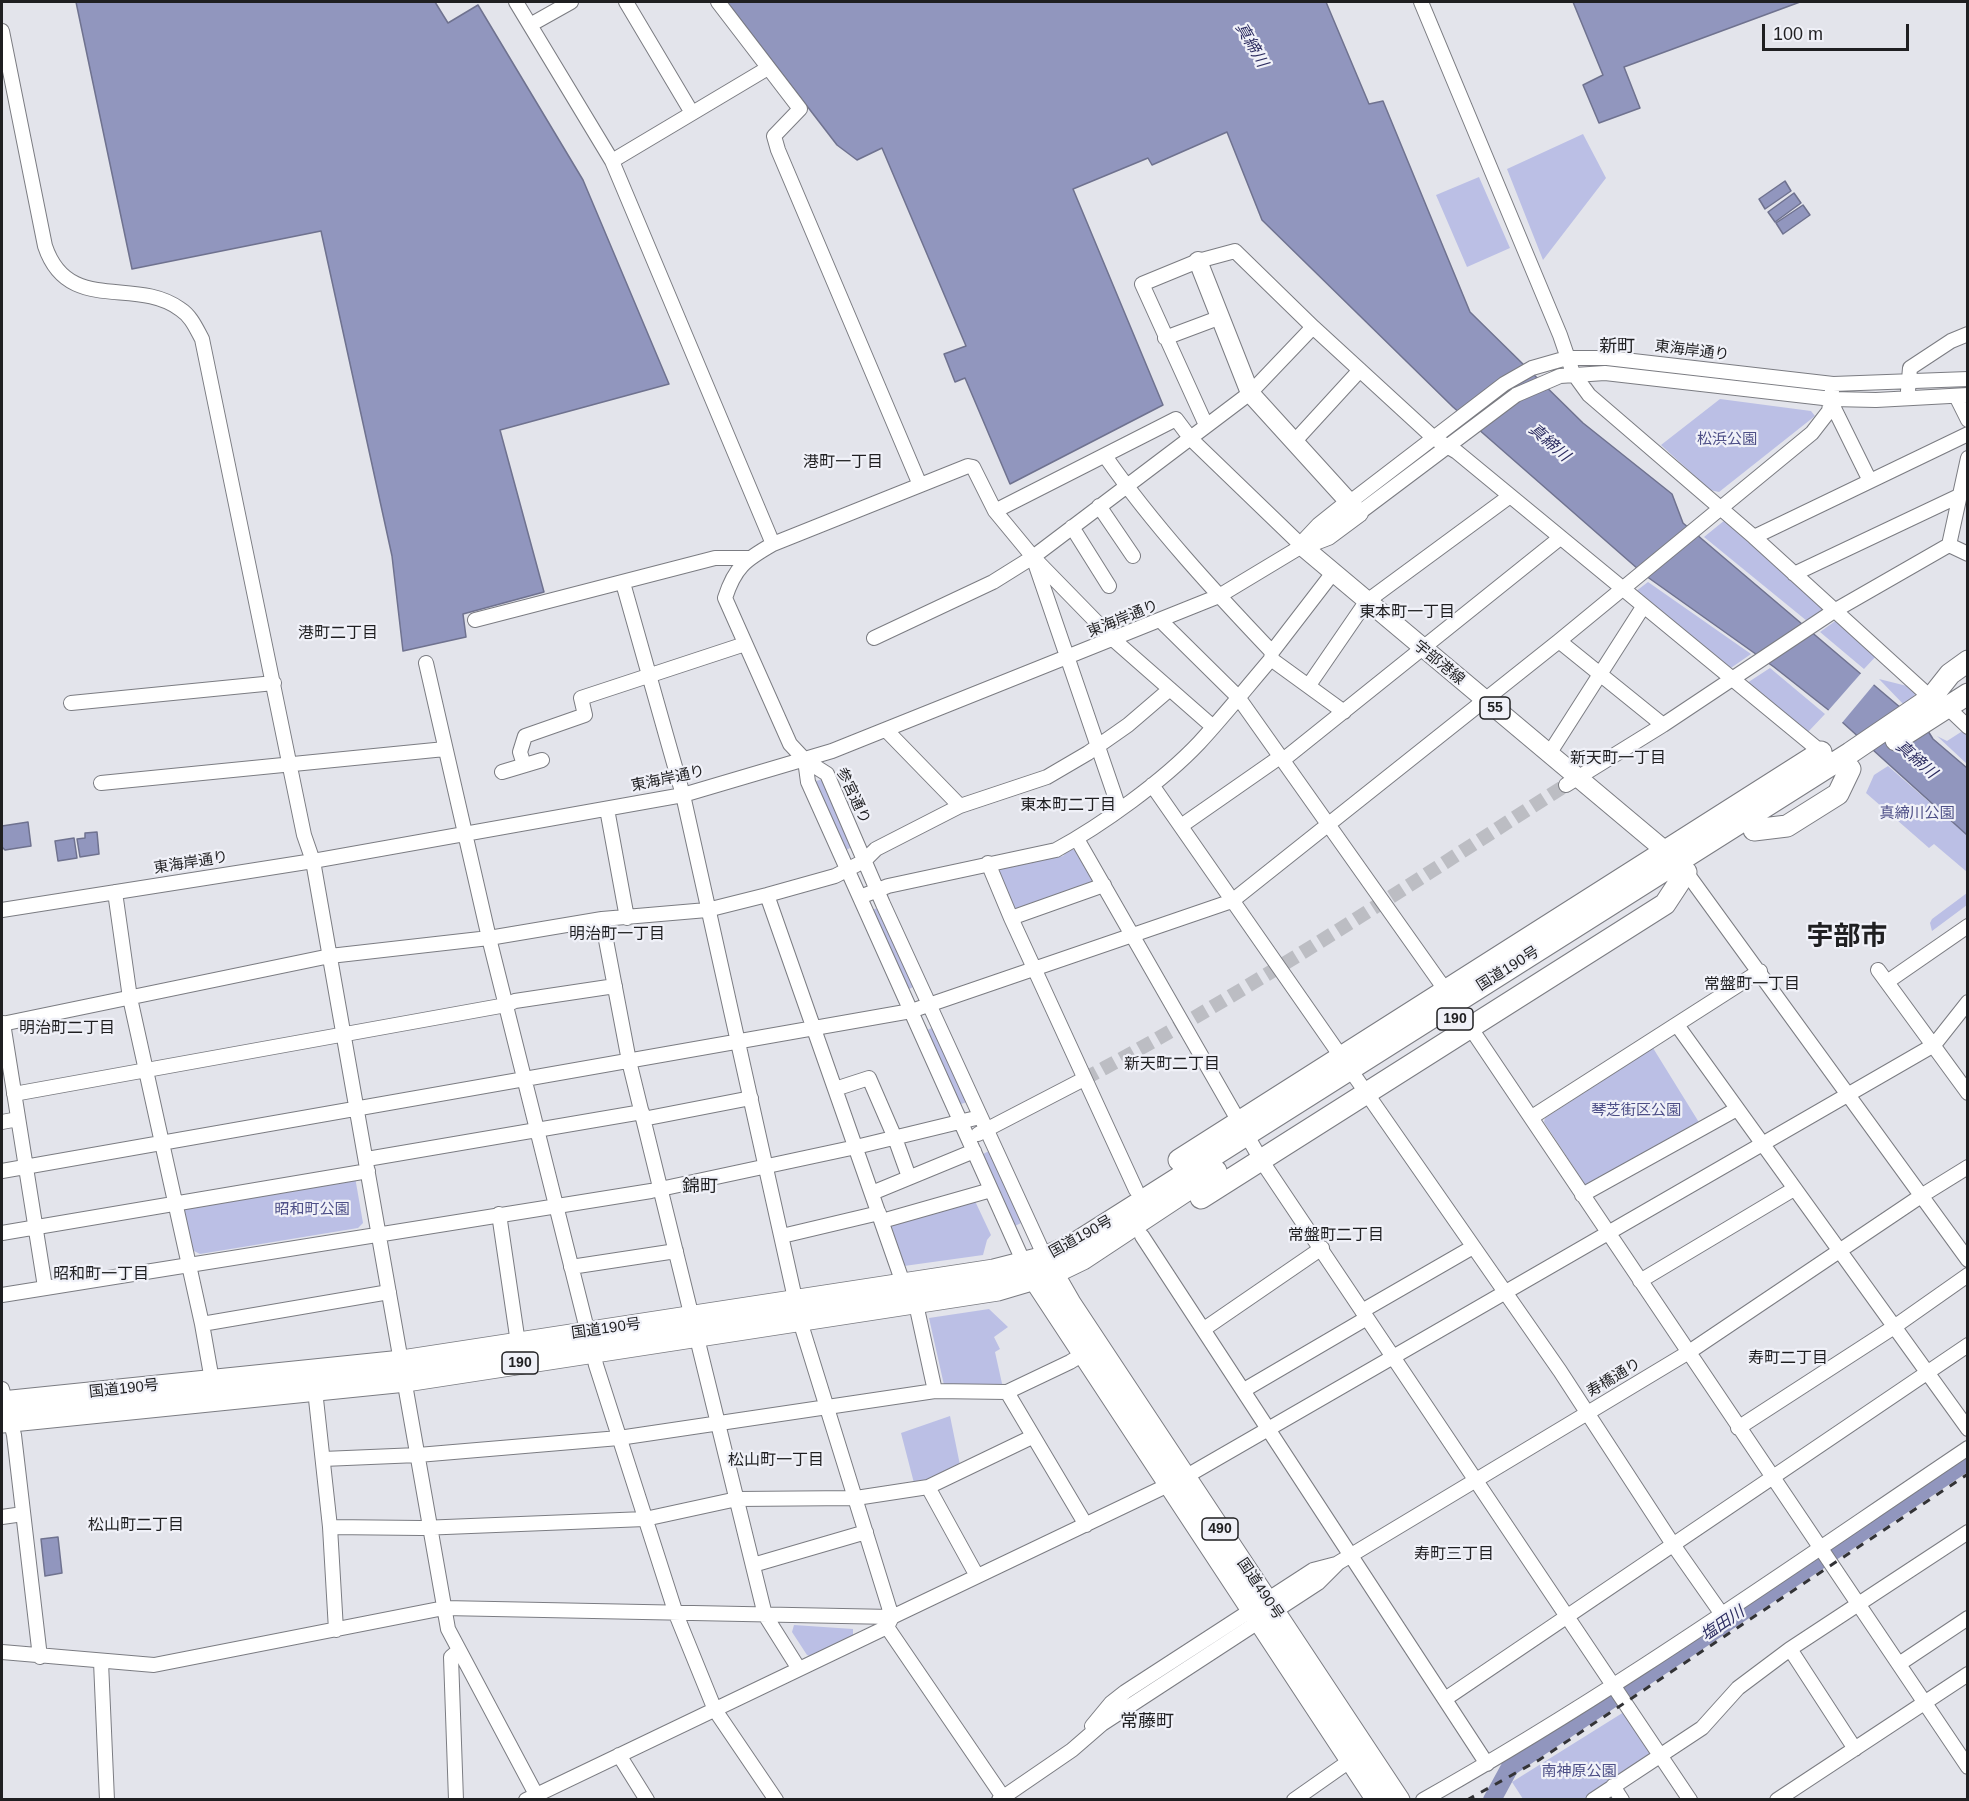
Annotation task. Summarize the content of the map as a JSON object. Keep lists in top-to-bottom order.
{
  "streets": {
    "highway": [
      "国道190号",
      "190",
      "490",
      "国道490号"
    ],
    "main road": ["宇部港線", "55"],
    "street": ["東海岸通り", "参宮通り", "寿橋通り"]
  },
  "crossings": [
    ["東海岸通り", "宇部港線"],
    ["東海岸通り", "参宮通り"],
    ["宇部港線", "国道190号"],
    ["参宮通り", "国道190号"],
    ["参宮通り", "国道490号"],
    ["国道190号", "国道490号"],
    ["寿橋通り", "国道490号"]
  ],
  "districts": [
    "新町",
    "港町一丁目",
    "東本町一丁目",
    "港町二丁目",
    "新天町一丁目",
    "東本町二丁目",
    "明治町一丁目",
    "宇部市",
    "常盤町一丁目",
    "明治町二丁目",
    "新天町二丁目",
    "錦町",
    "常盤町二丁目",
    "昭和町一丁目",
    "寿町二丁目",
    "松山町一丁目",
    "松山町二丁目",
    "寿町三丁目",
    "常藤町"
  ],
  "water": ["真締川", "塩田川"],
  "parks": [
    "松浜公園",
    "真締川公園",
    "琴芝街区公園",
    "昭和町公園",
    "南神原公園"
  ],
  "scale_bar": "100 m"
}
